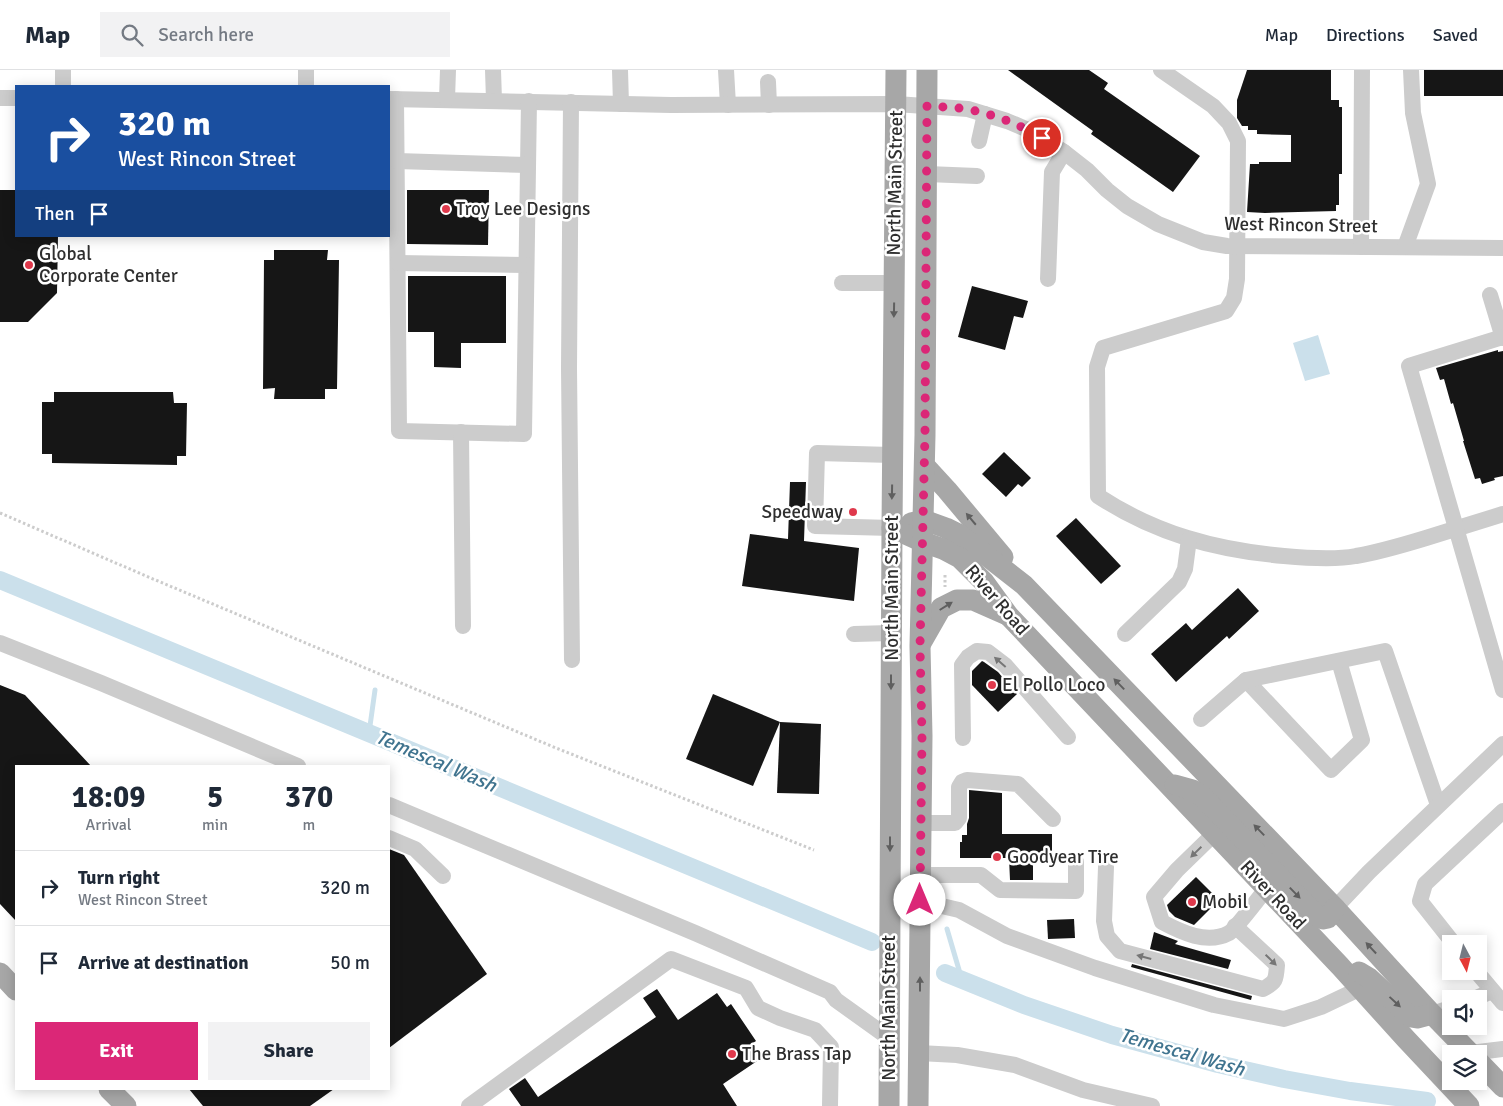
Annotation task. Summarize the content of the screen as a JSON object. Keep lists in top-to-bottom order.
{
  "streets": {
    "main road": ["North Main Street", "River Road"],
    "street": ["West Rincon Street"]
  },
  "crossings": [
    ["North Main Street", "West Rincon Street"],
    ["North Main Street", "River Road"]
  ],
  "water": ["Temescal Wash"],
  "places": [
    "Troy Lee Designs",
    "Global Corporate Center",
    "Speedway",
    "El Pollo Loco",
    "Goodyear Tire",
    "Mobil",
    "The Brass Tap"
  ],
  "north": "bottom",
  "page": {
    "header": "Map",
    "search": "Search here",
    "nav": ["Map", "Directions", "Saved"],
    "turn": ["320 m", "West Rincon Street"],
    "then": "Then",
    "eta": [
      "18:09",
      "Arrival",
      "5",
      "min",
      "370",
      "m"
    ],
    "list": [
      {
        "name": "Turn right",
        "note": "West Rincon Street",
        "value": "320 m"
      },
      {
        "name": "Arrive at destination",
        "value": "50 m"
      }
    ],
    "buttons": ["Exit", "Share"]
  }
}
